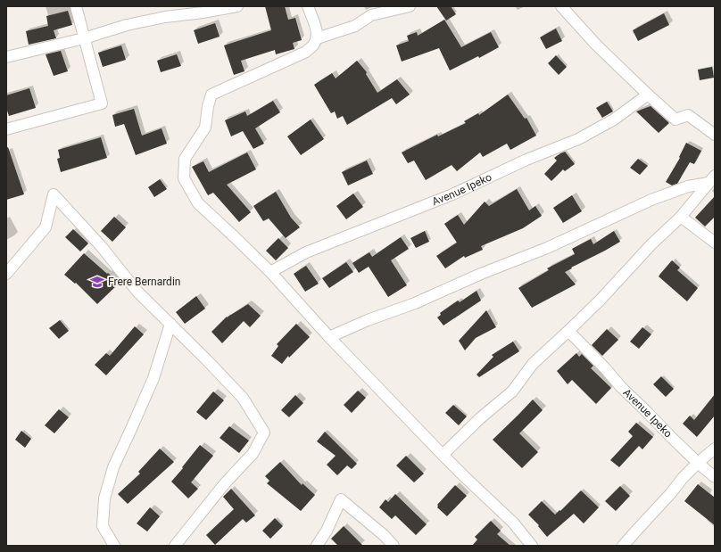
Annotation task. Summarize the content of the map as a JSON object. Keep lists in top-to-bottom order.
{
  "streets": {
    "street": ["Avenue Ipeko"]
  },
  "places": {
    "school or university": ["Frere Bernardin"]
  }
}
